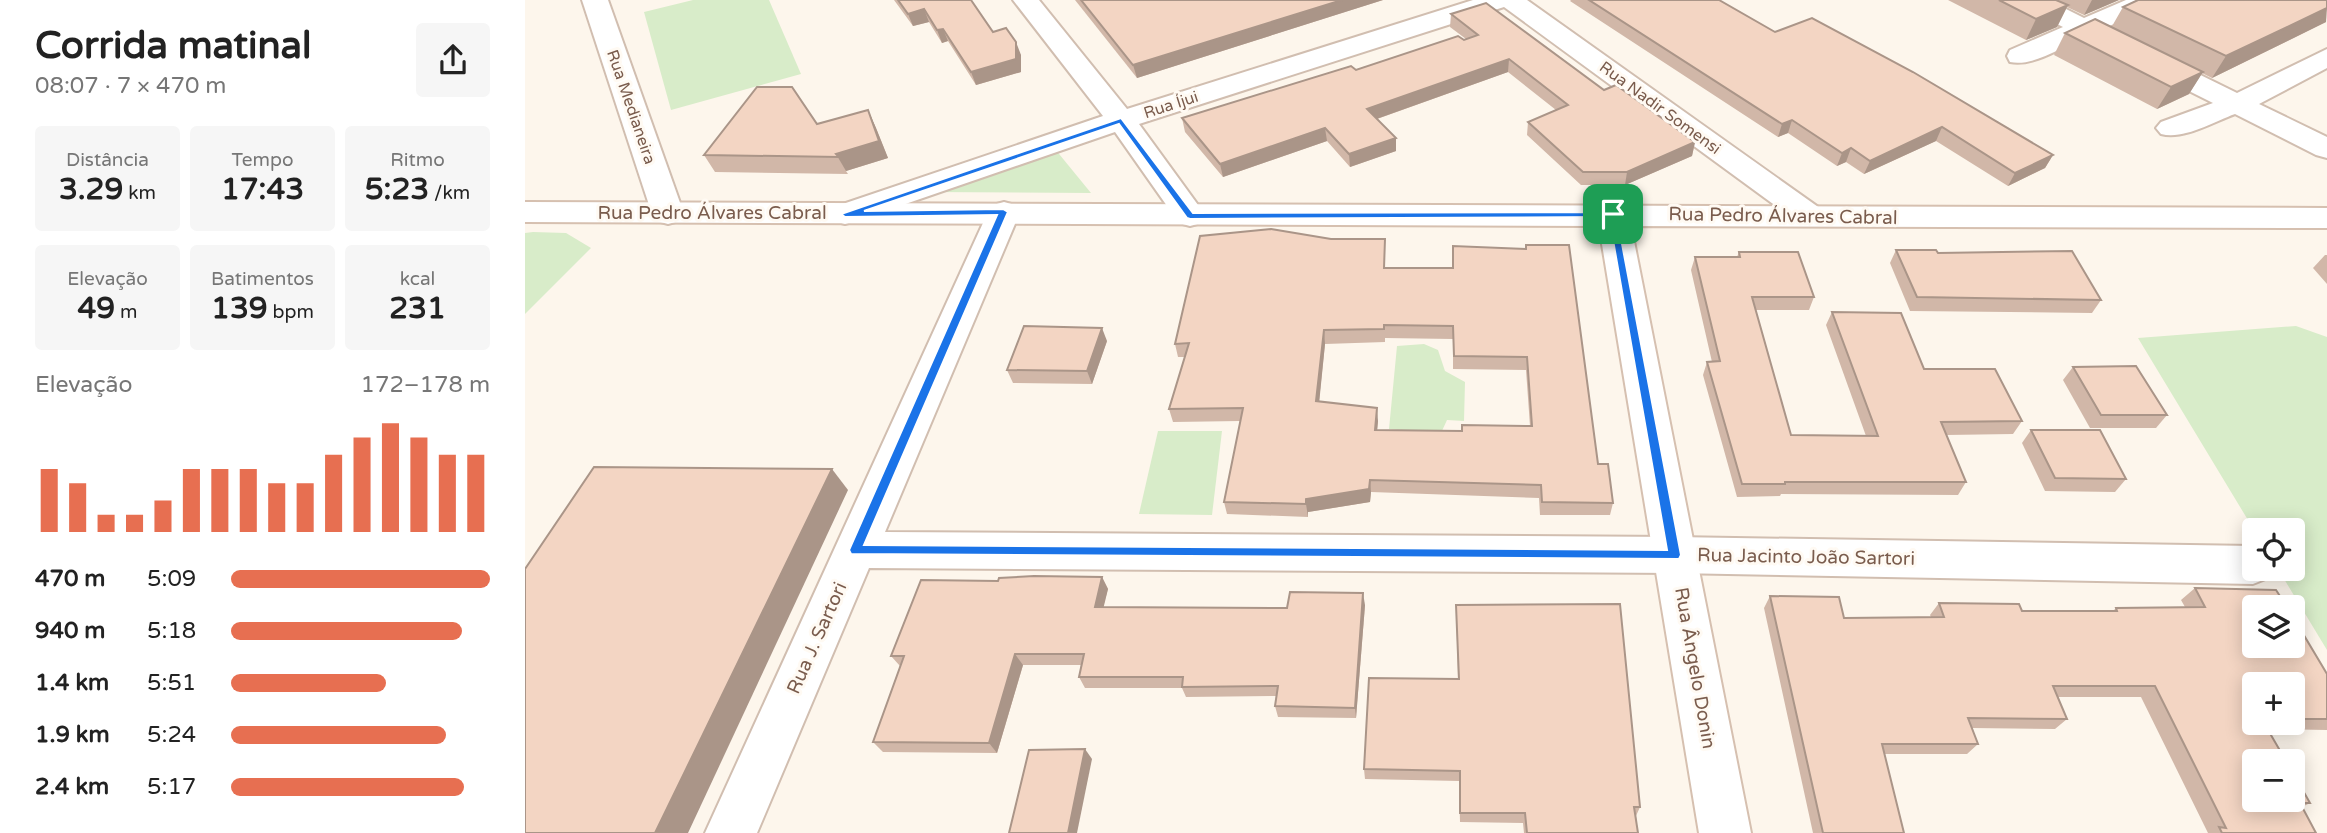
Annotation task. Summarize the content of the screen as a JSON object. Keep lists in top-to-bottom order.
{
  "streets": {
    "street": [
      "Rua Íjui",
      "Rua Medianeira",
      "Rua Nadir Somensi",
      "Rua Pedro Álvares Cabral",
      "Rua Jacinto João Sartori",
      "Rua J. Sartori",
      "Rua Ângelo Donin"
    ]
  },
  "crossings": [
    ["Rua Íjui", "Rua Pedro Álvares Cabral"],
    ["Rua Medianeira", "Rua Pedro Álvares Cabral"],
    ["Rua Nadir Somensi", "Rua Pedro Álvares Cabral"],
    ["Rua Pedro Álvares Cabral", "Rua J. Sartori"],
    ["Rua Pedro Álvares Cabral", "Rua Ângelo Donin"],
    ["Rua Jacinto João Sartori", "Rua J. Sartori"],
    ["Rua Jacinto João Sartori", "Rua Ângelo Donin"]
  ],
  "page": {
    "heading": ["Corrida matinal", "08:07 · 7 × 470 m"],
    "stats": [
      ["Distância", "3.29 km"],
      ["Tempo", "17:43"],
      ["Ritmo", "5:23 /km"],
      ["Elevação", "49 m"],
      ["Batimentos", "139 bpm"],
      ["kcal", "231"]
    ],
    "chart": ["Elevação", "172–178 m"],
    "map_buttons": ["+", "−"],
    "list": [
      {
        "name": "470 m",
        "note": "5:09"
      },
      {
        "name": "940 m",
        "note": "5:18"
      },
      {
        "name": "1.4 km",
        "note": "5:51"
      },
      {
        "name": "1.9 km",
        "note": "5:24"
      },
      {
        "name": "2.4 km",
        "note": "5:17"
      }
    ]
  }
}
